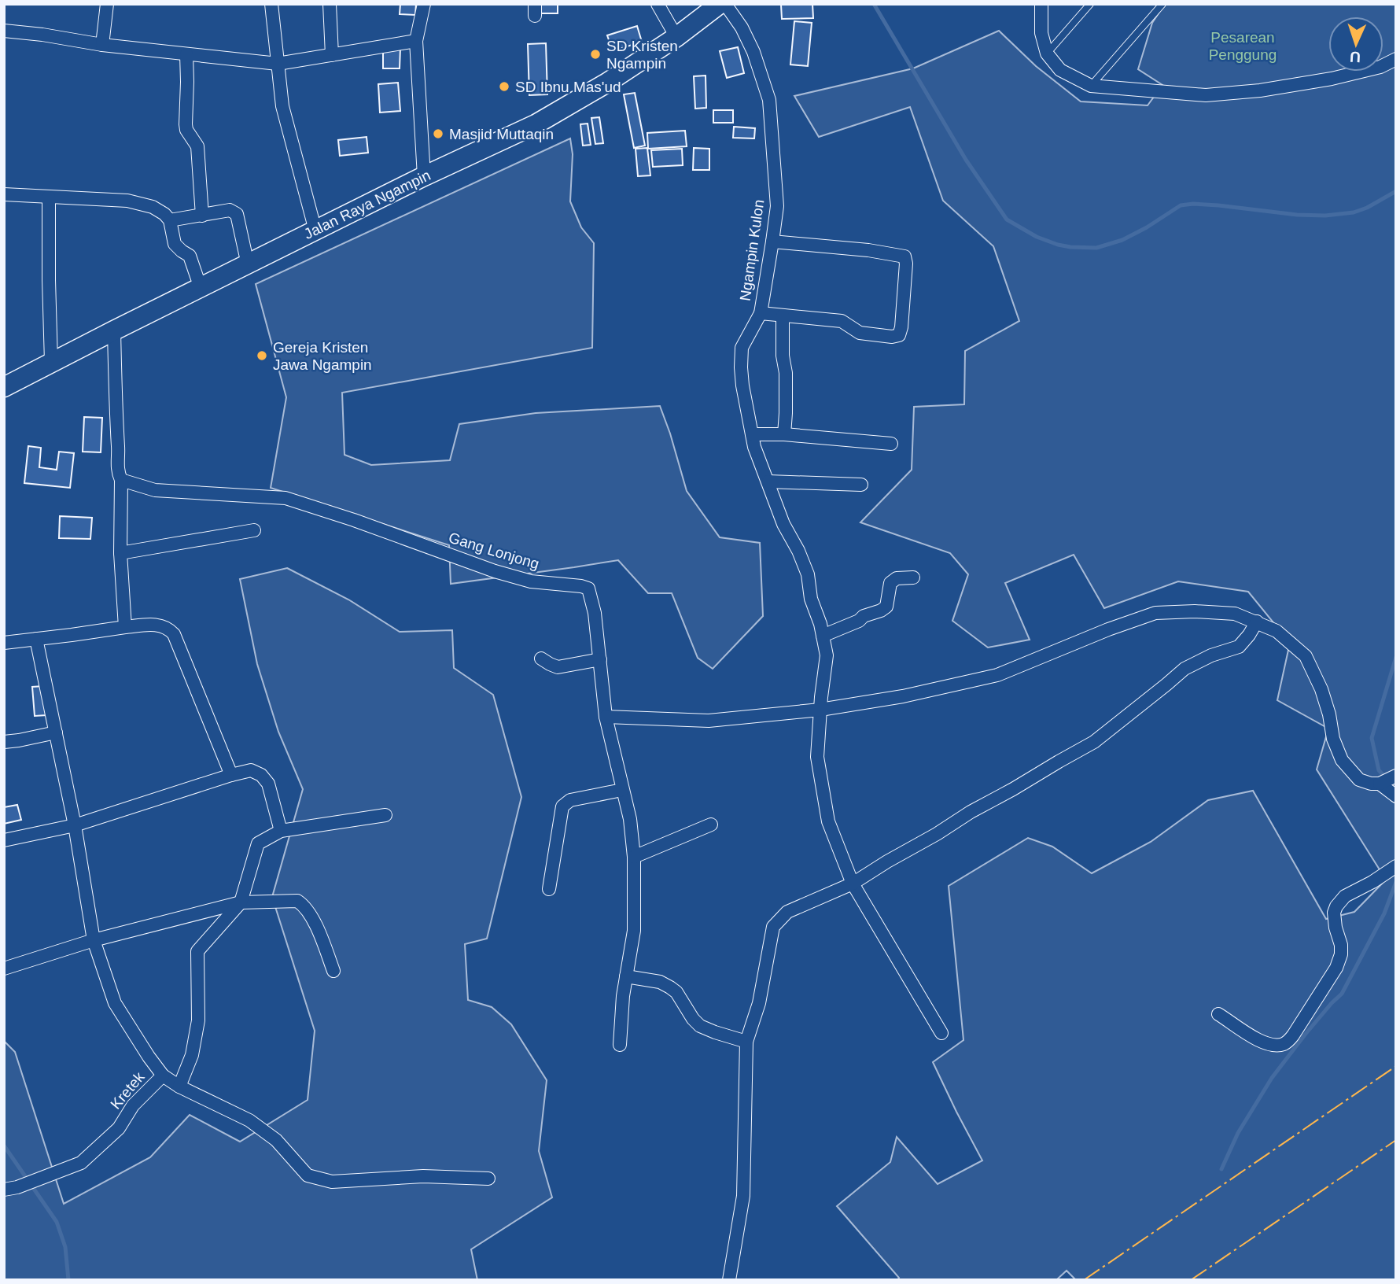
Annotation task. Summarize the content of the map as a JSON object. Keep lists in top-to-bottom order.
{
  "streets": {
    "main road": ["Jalan Raya Ngampin"],
    "street": ["Ngampin Kulon", "Gang Lonjong", "Kretek"]
  },
  "crossings": [
    ["Jalan Raya Ngampin", "Ngampin Kulon"]
  ],
  "parks": ["Pesarean Penggung"],
  "places": [
    "SD Kristen Ngampin",
    "SD Ibnu Mas'ud",
    "Masjid Muttaqin",
    "Gereja Kristen Jawa Ngampin"
  ],
  "north": "bottom"
}
